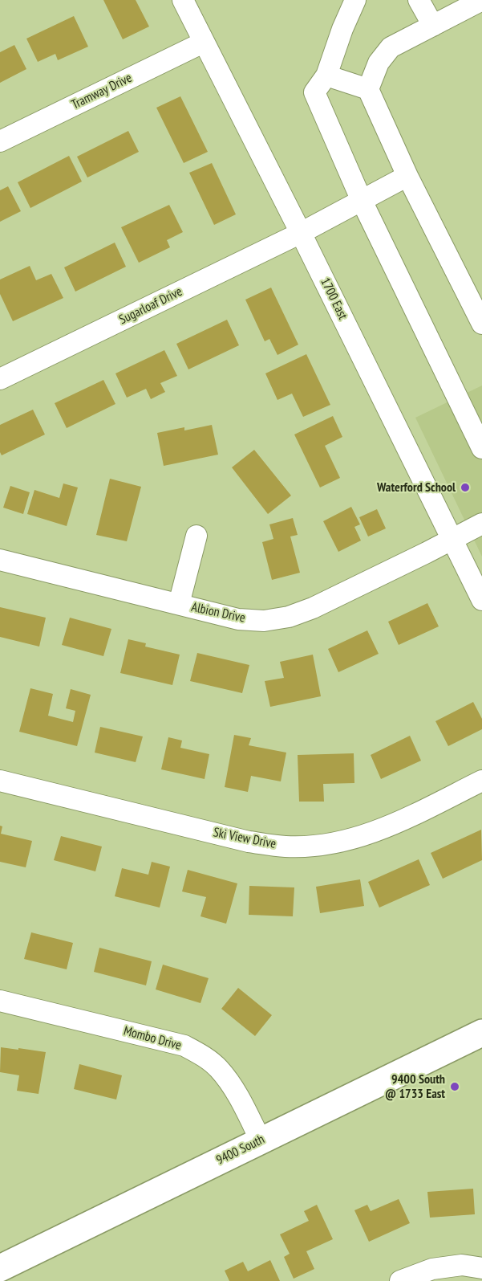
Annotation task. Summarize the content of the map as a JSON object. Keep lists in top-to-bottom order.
{
  "streets": {
    "main road": ["9400 South"],
    "street": [
      "Tramway Drive",
      "1700 East",
      "Sugarloaf Drive",
      "Albion Drive",
      "Ski View Drive",
      "Mombo Drive"
    ]
  },
  "crossings": [
    ["Tramway Drive", "1700 East"],
    ["1700 East", "Sugarloaf Drive"],
    ["1700 East", "Albion Drive"],
    ["Mombo Drive", "9400 South"]
  ],
  "places": ["Waterford School", "9400 South @ 1733 East"]
}
